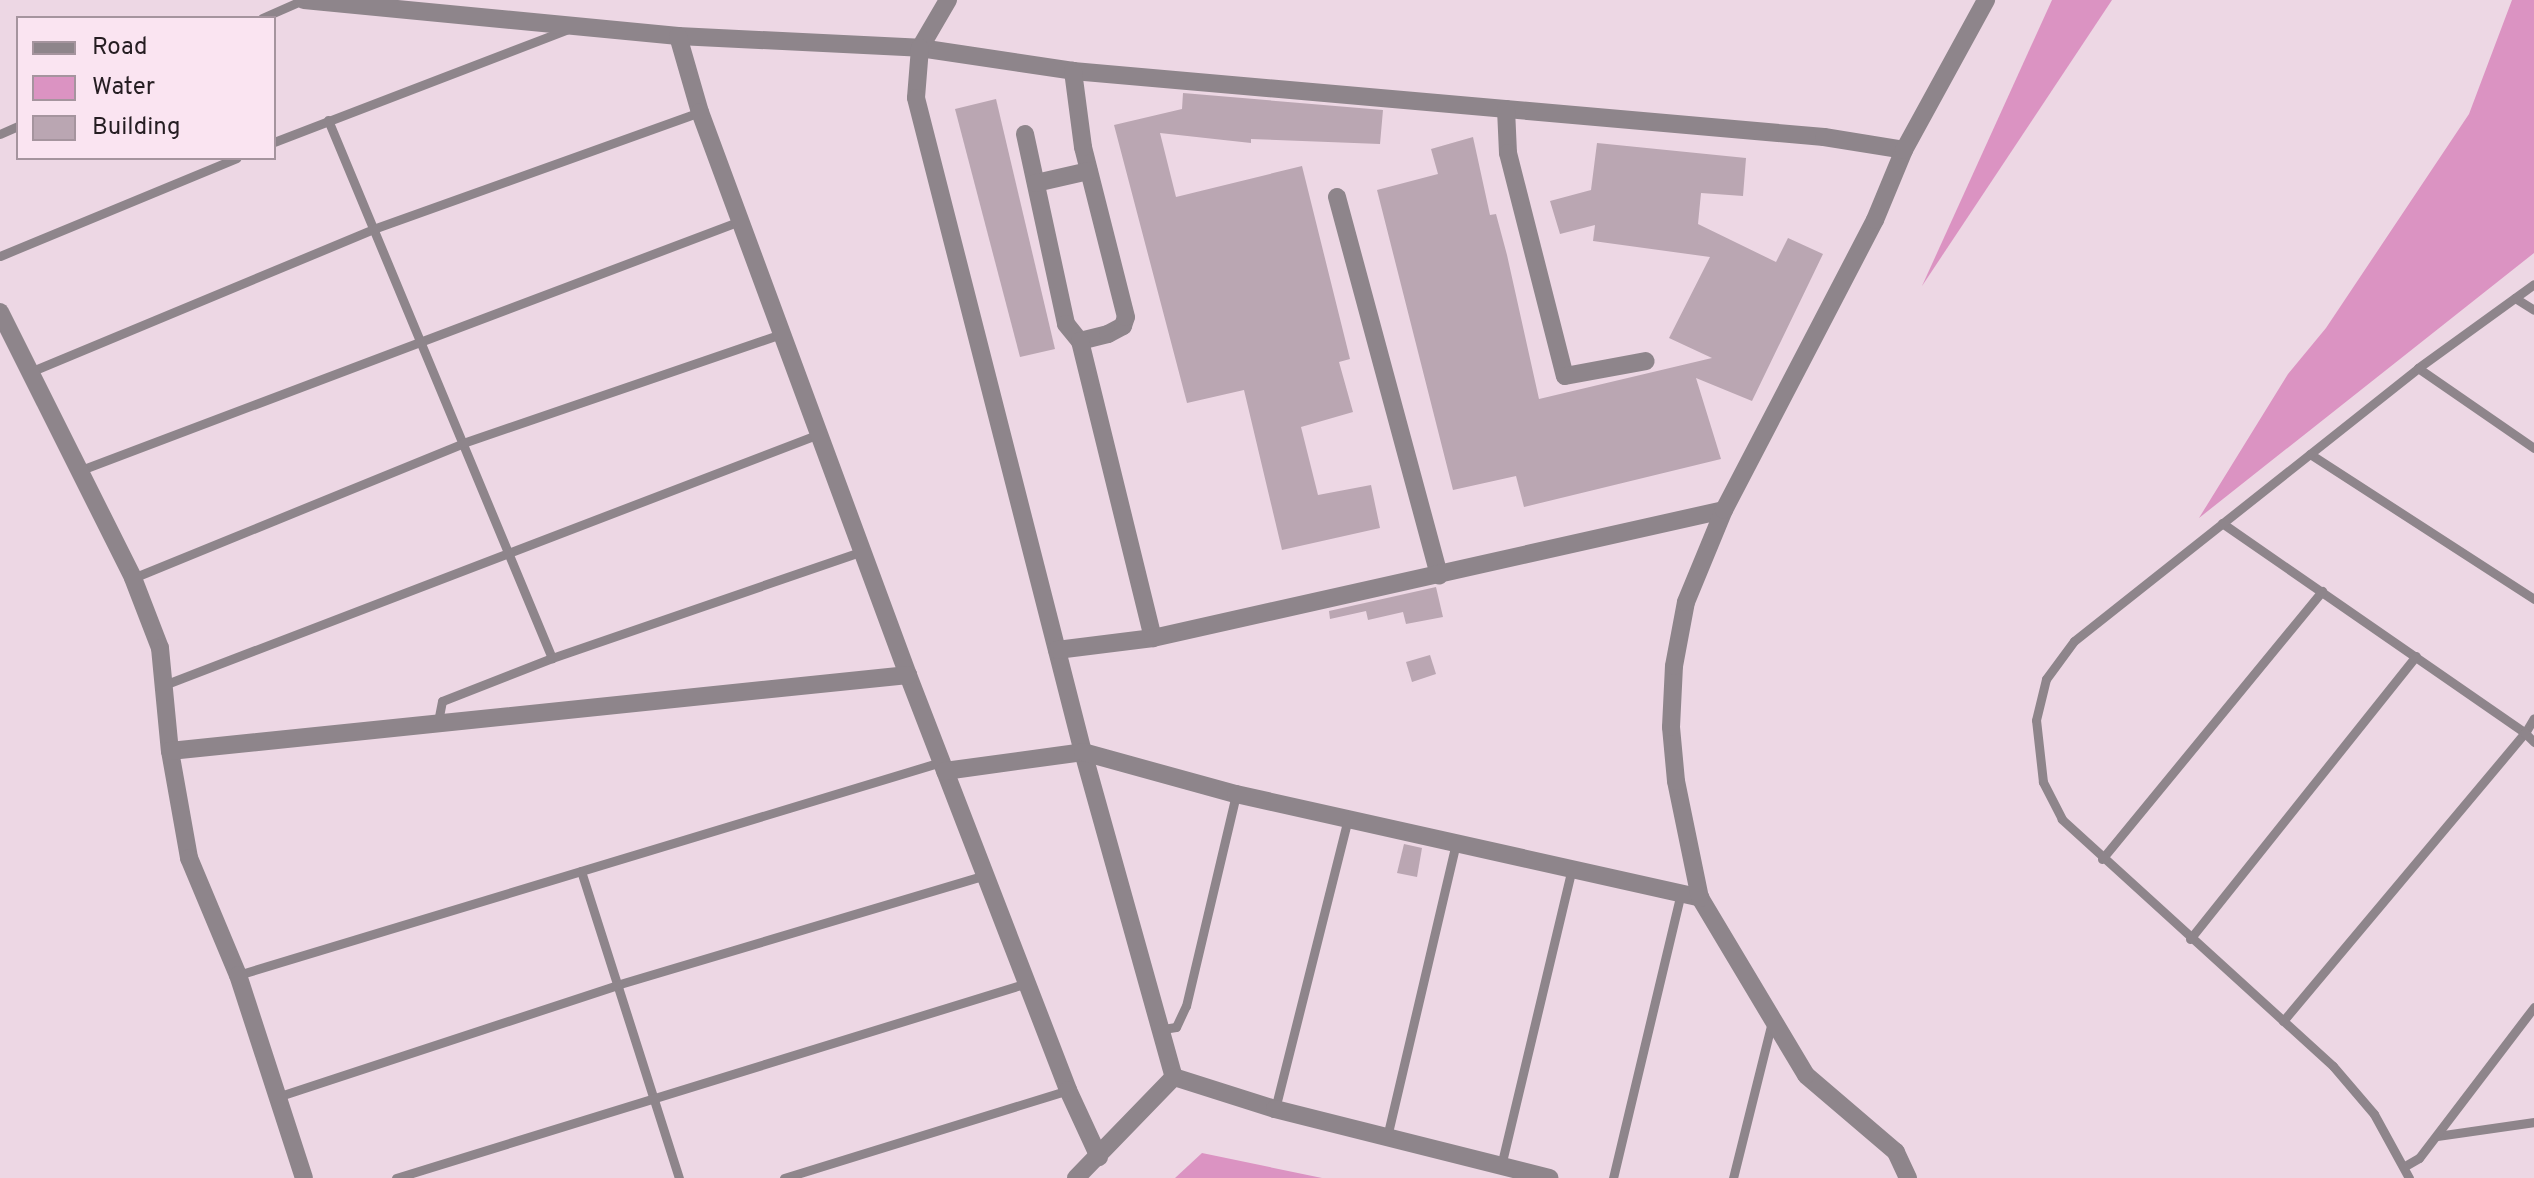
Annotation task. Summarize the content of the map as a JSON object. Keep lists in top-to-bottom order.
{
  "legend": ["Road", "Water", "Building"]
}
